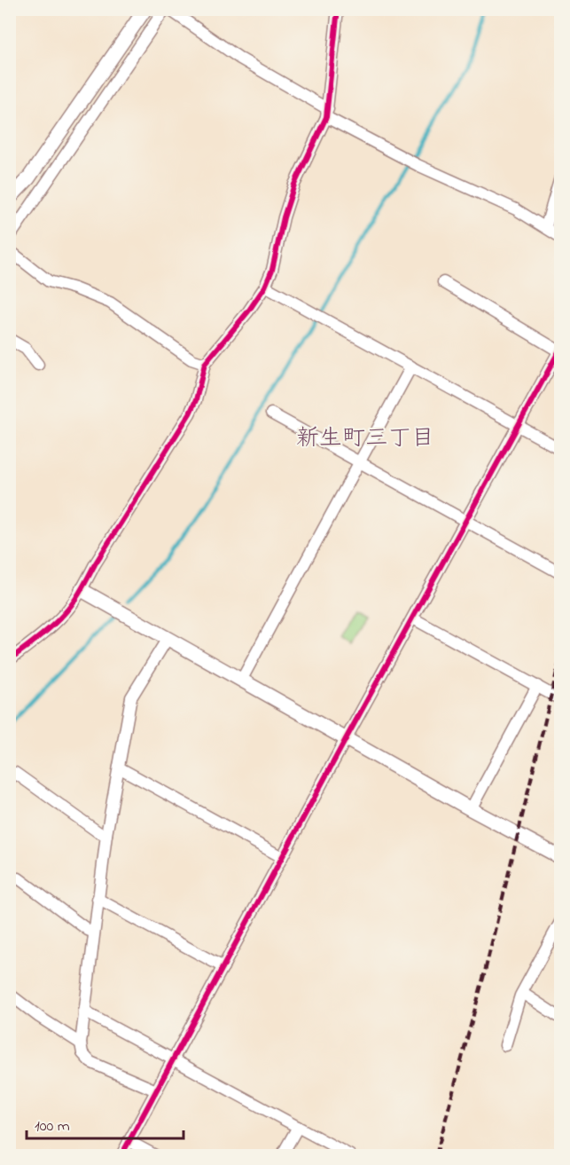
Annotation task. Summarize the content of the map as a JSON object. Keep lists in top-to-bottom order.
{
  "districts": ["新生町三丁目"],
  "scale_bar": "100 m"
}
